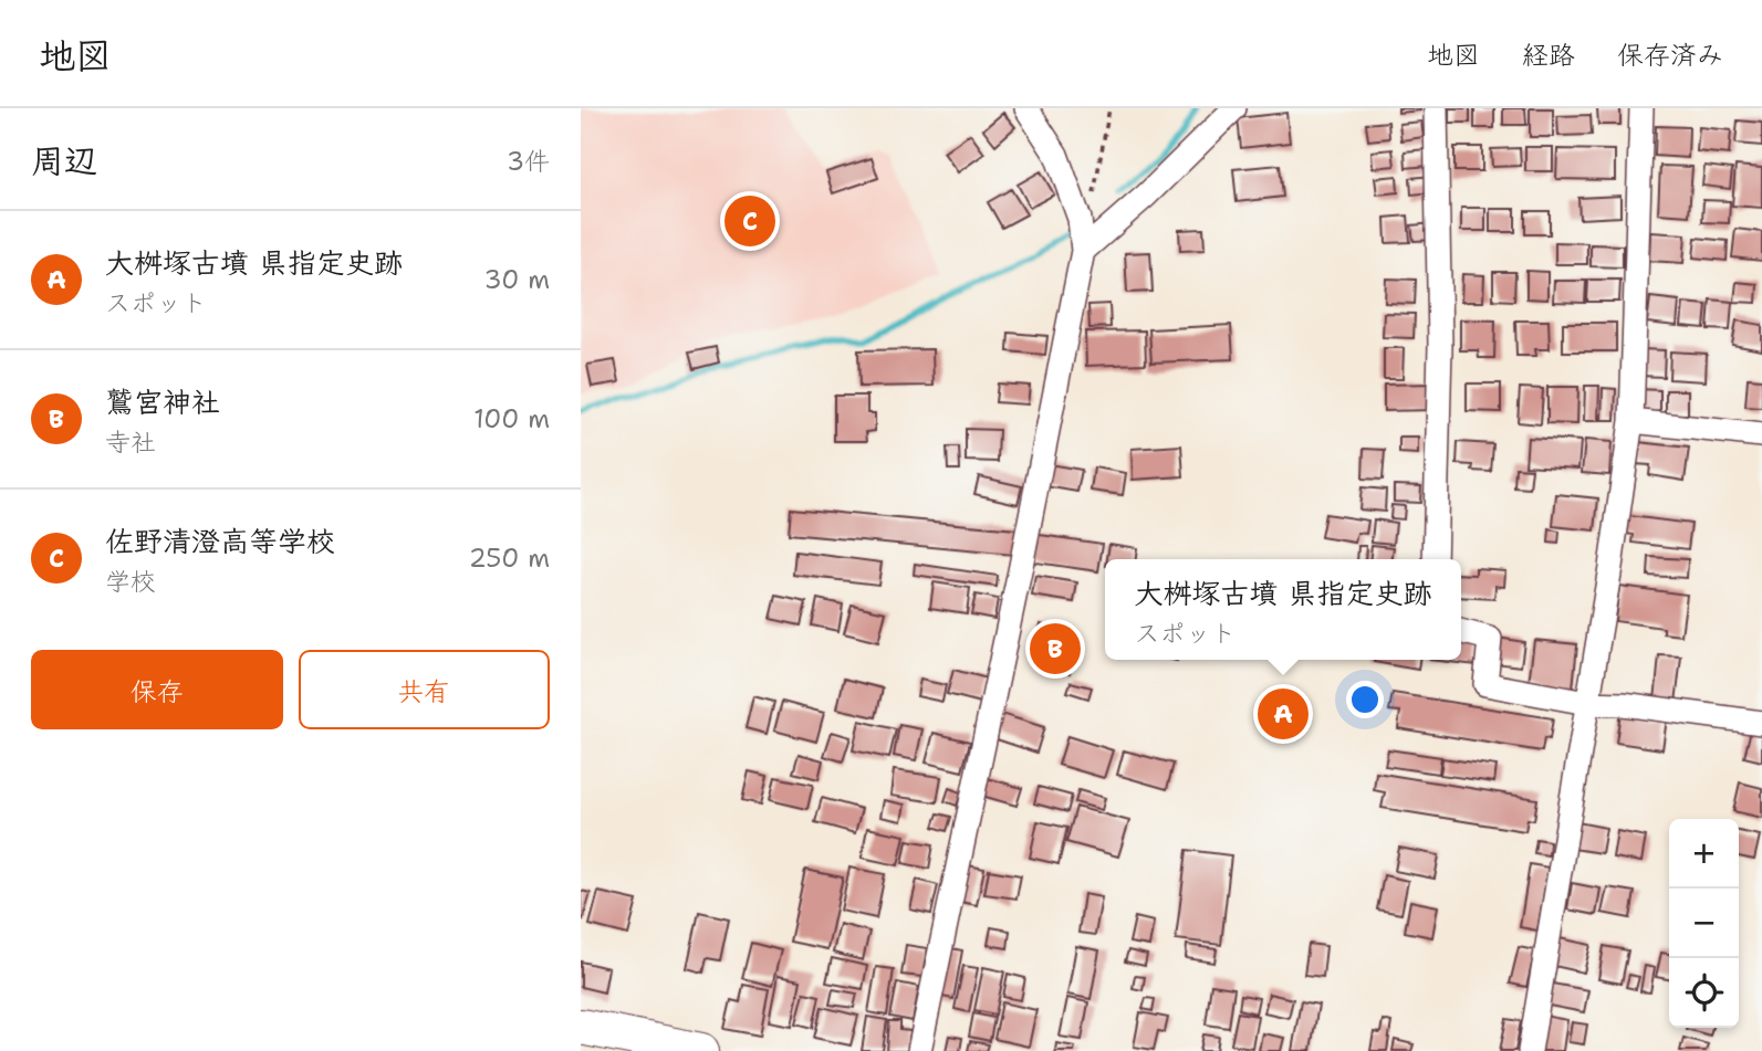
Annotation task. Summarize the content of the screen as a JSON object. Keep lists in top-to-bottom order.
{
  "page": {
    "header": "地図",
    "nav": ["地図", "経路", "保存済み"],
    "heading": ["周辺", "3件"],
    "pins": ["C", "B", "A"],
    "list": [
      {
        "mark": "A",
        "name": "大桝塚古墳 県指定史跡",
        "note": "スポット",
        "value": "30 m"
      },
      {
        "mark": "B",
        "name": "鷲宮神社",
        "note": "寺社",
        "value": "100 m"
      },
      {
        "mark": "C",
        "name": "佐野清澄高等学校",
        "note": "学校",
        "value": "250 m"
      }
    ],
    "popup": ["大桝塚古墳 県指定史跡", "スポット"],
    "buttons": ["保存", "共有"],
    "map_buttons": ["+", "−"]
  }
}
